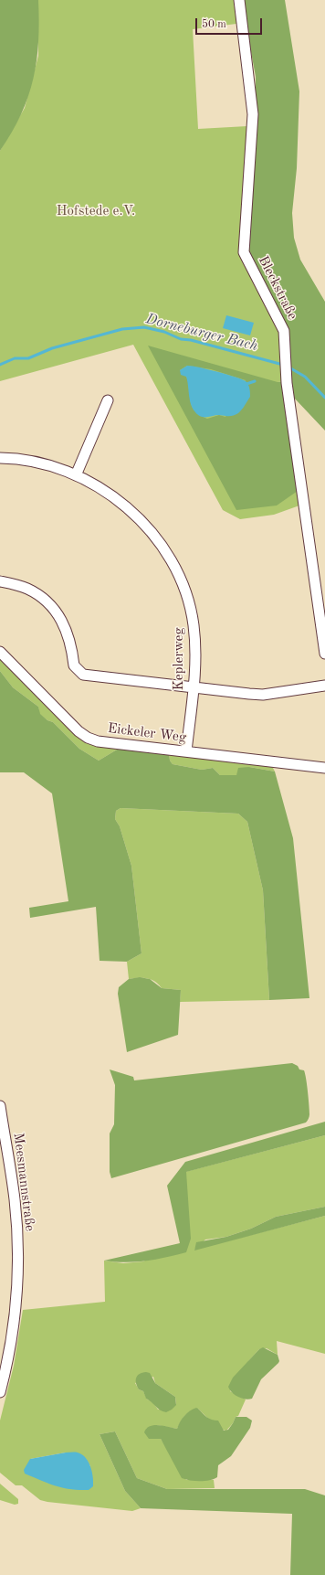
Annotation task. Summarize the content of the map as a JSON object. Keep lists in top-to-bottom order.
{
  "streets": {
    "street": [
      "Bleckstraße",
      "Keplerweg",
      "Eickeler Weg",
      "Meesmannstraße"
    ]
  },
  "crossings": [
    ["Keplerweg", "Eickeler Weg"]
  ],
  "water": ["Dorneburger Bach"],
  "parks": ["Hofstede e.V."],
  "scale_bar": "50 m"
}
